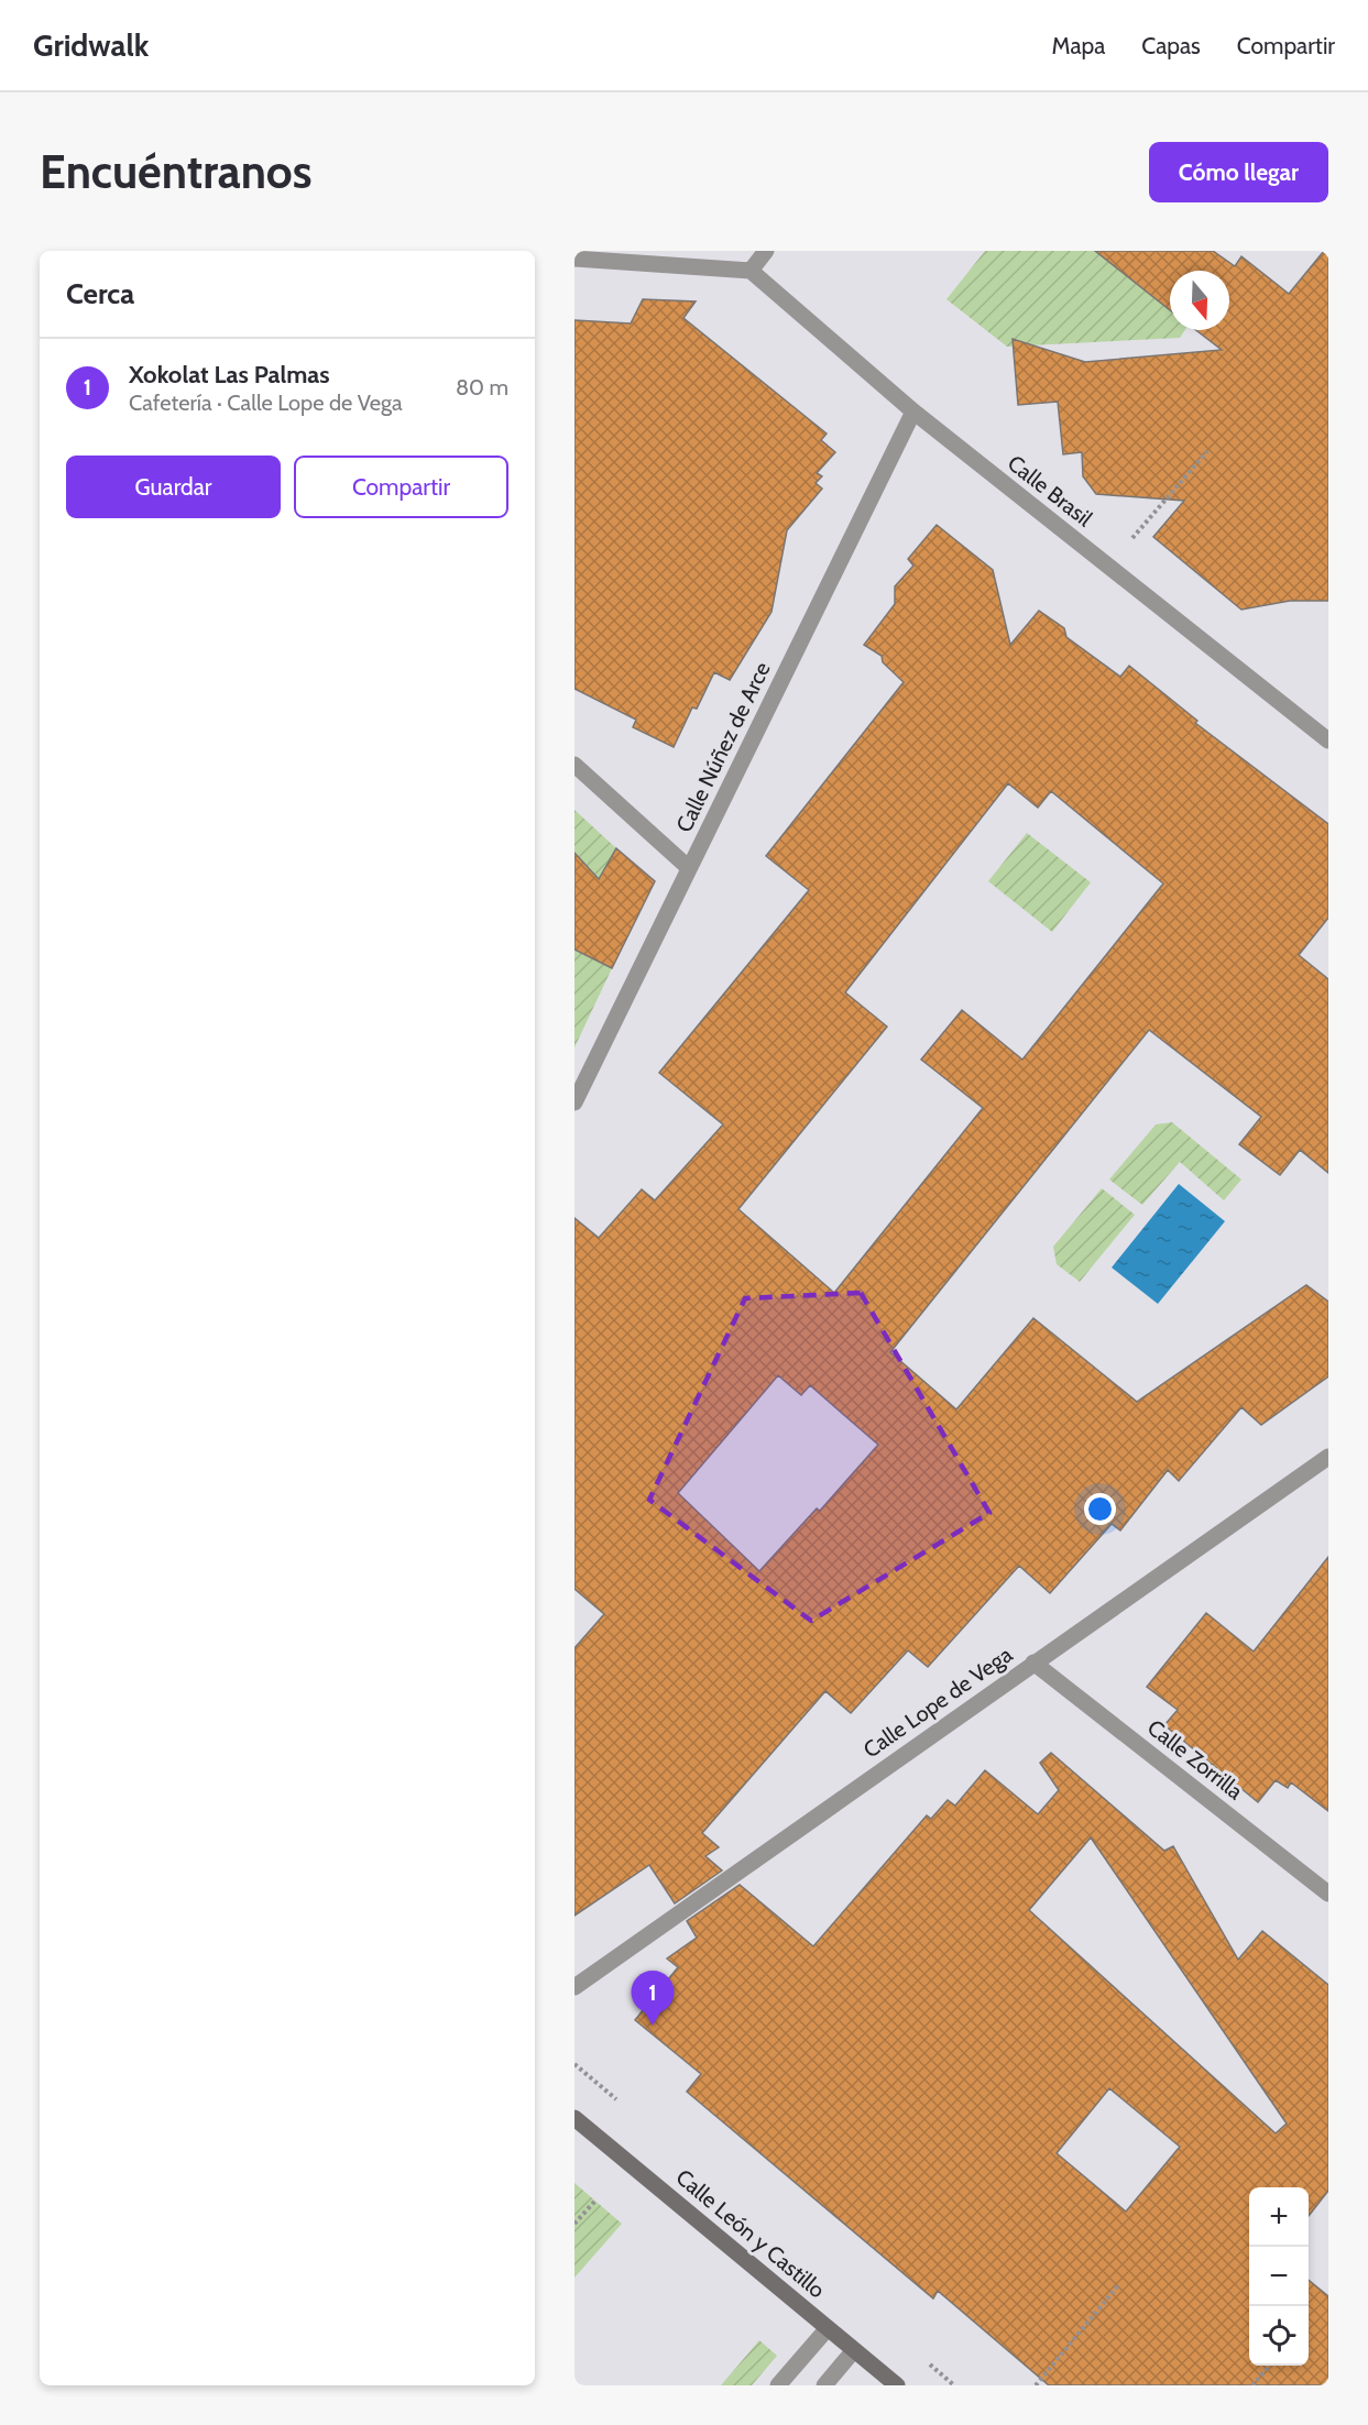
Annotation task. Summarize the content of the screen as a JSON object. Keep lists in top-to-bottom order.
{
  "streets": {
    "street": [
      "Calle Brasil",
      "Calle Núñez de Arce",
      "Calle Lope de Vega",
      "Calle Zorrilla",
      "Calle León y Castillo"
    ]
  },
  "crossings": [
    ["Calle Brasil", "Calle Núñez de Arce"],
    ["Calle Lope de Vega", "Calle Zorrilla"]
  ],
  "north": "bottom",
  "page": {
    "header": "Gridwalk",
    "nav": ["Mapa", "Capas", "Compartir"],
    "buttons": [
      "Cómo llegar",
      ["Guardar", "Compartir"]
    ],
    "title": "Encuéntranos",
    "heading": "Cerca",
    "list": [
      {
        "mark": "1",
        "name": "Xokolat Las Palmas",
        "note": "Cafetería · Calle Lope de Vega",
        "value": "80 m"
      }
    ],
    "pins": "1",
    "map_buttons": ["+", "−"]
  }
}
